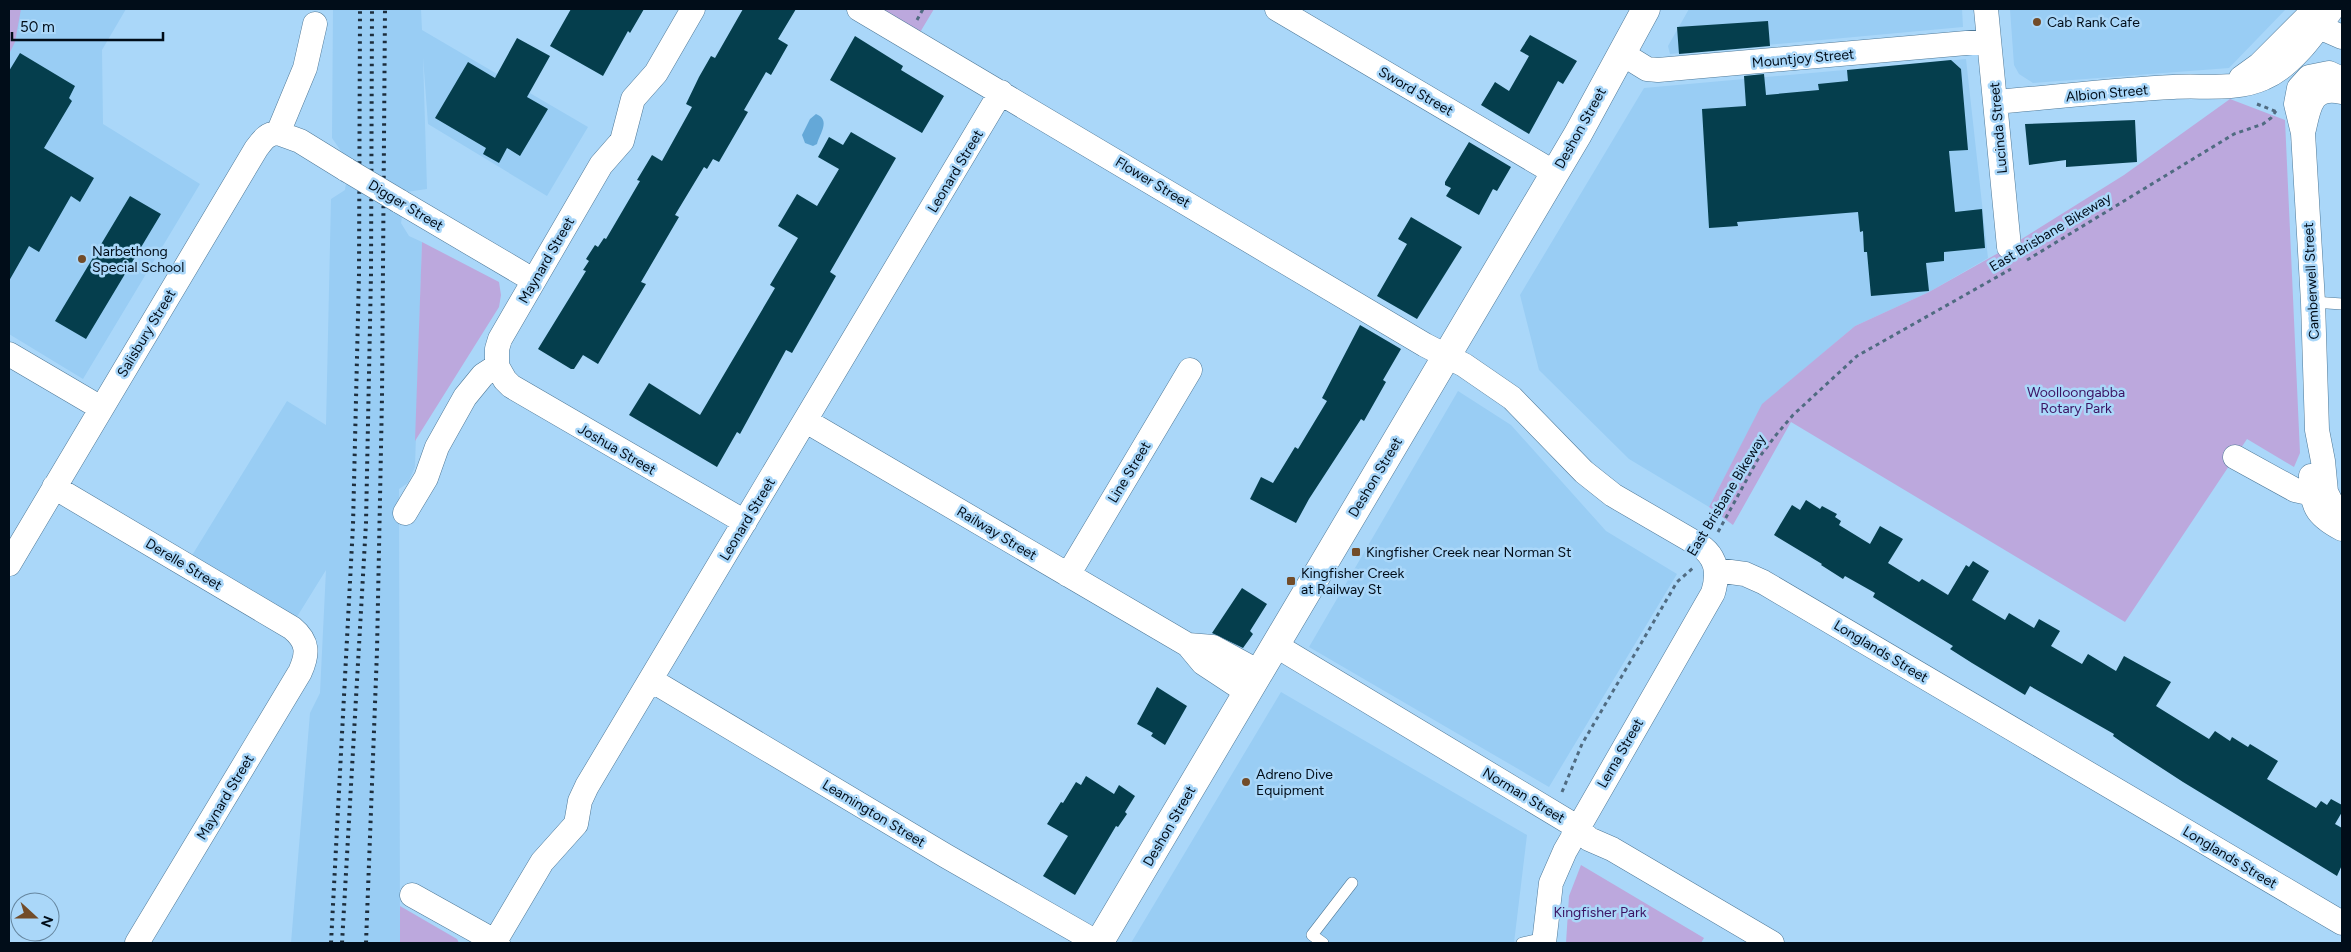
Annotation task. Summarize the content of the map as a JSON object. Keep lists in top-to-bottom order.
{
  "streets": {
    "street": [
      "Mountjoy Street",
      "Sword Street",
      "Albion Street",
      "Deshon Street",
      "Lucinda Street",
      "Leonard Street",
      "Flower Street",
      "Digger Street",
      "Maynard Street",
      "Camberwell Street",
      "Salisbury Street",
      "Joshua Street",
      "Line Street",
      "Railway Street",
      "Derelle Street",
      "Longlands Street",
      "Lerna Street",
      "Norman Street",
      "Leamington Street"
    ],
    "path": ["East Brisbane Bikeway"]
  },
  "crossings": [
    ["Mountjoy Street", "Deshon Street"],
    ["Mountjoy Street", "Lucinda Street"],
    ["Sword Street", "Deshon Street"],
    ["Albion Street", "Lucinda Street"],
    ["Deshon Street", "Flower Street"],
    ["Deshon Street", "Railway Street"],
    ["Deshon Street", "Longlands Street"],
    ["Deshon Street", "Norman Street"],
    ["Deshon Street", "Leamington Street"],
    ["Lucinda Street", "East Brisbane Bikeway"],
    ["Leonard Street", "Flower Street"],
    ["Leonard Street", "Joshua Street"],
    ["Leonard Street", "Railway Street"],
    ["Leonard Street", "Leamington Street"],
    ["Flower Street", "Longlands Street"],
    ["Digger Street", "Maynard Street"],
    ["Digger Street", "Salisbury Street"],
    ["East Brisbane Bikeway", "Longlands Street"],
    ["East Brisbane Bikeway", "Lerna Street"],
    ["East Brisbane Bikeway", "Norman Street"],
    ["Maynard Street", "Joshua Street"],
    ["Maynard Street", "Derelle Street"],
    ["Salisbury Street", "Derelle Street"],
    ["Line Street", "Railway Street"],
    ["Longlands Street", "Lerna Street"],
    ["Lerna Street", "Norman Street"]
  ],
  "parks": ["Woolloongabba Rotary Park", "Kingfisher Park"],
  "places": {
    "other": ["Cab Rank Cafe", "Narbethong Special School", "Adreno Dive Equipment"],
    "transit": ["Kingfisher Creek near Norman St", "Kingfisher Creek at Railway St"]
  },
  "scale_bar": "50 m",
  "north": "right"
}
